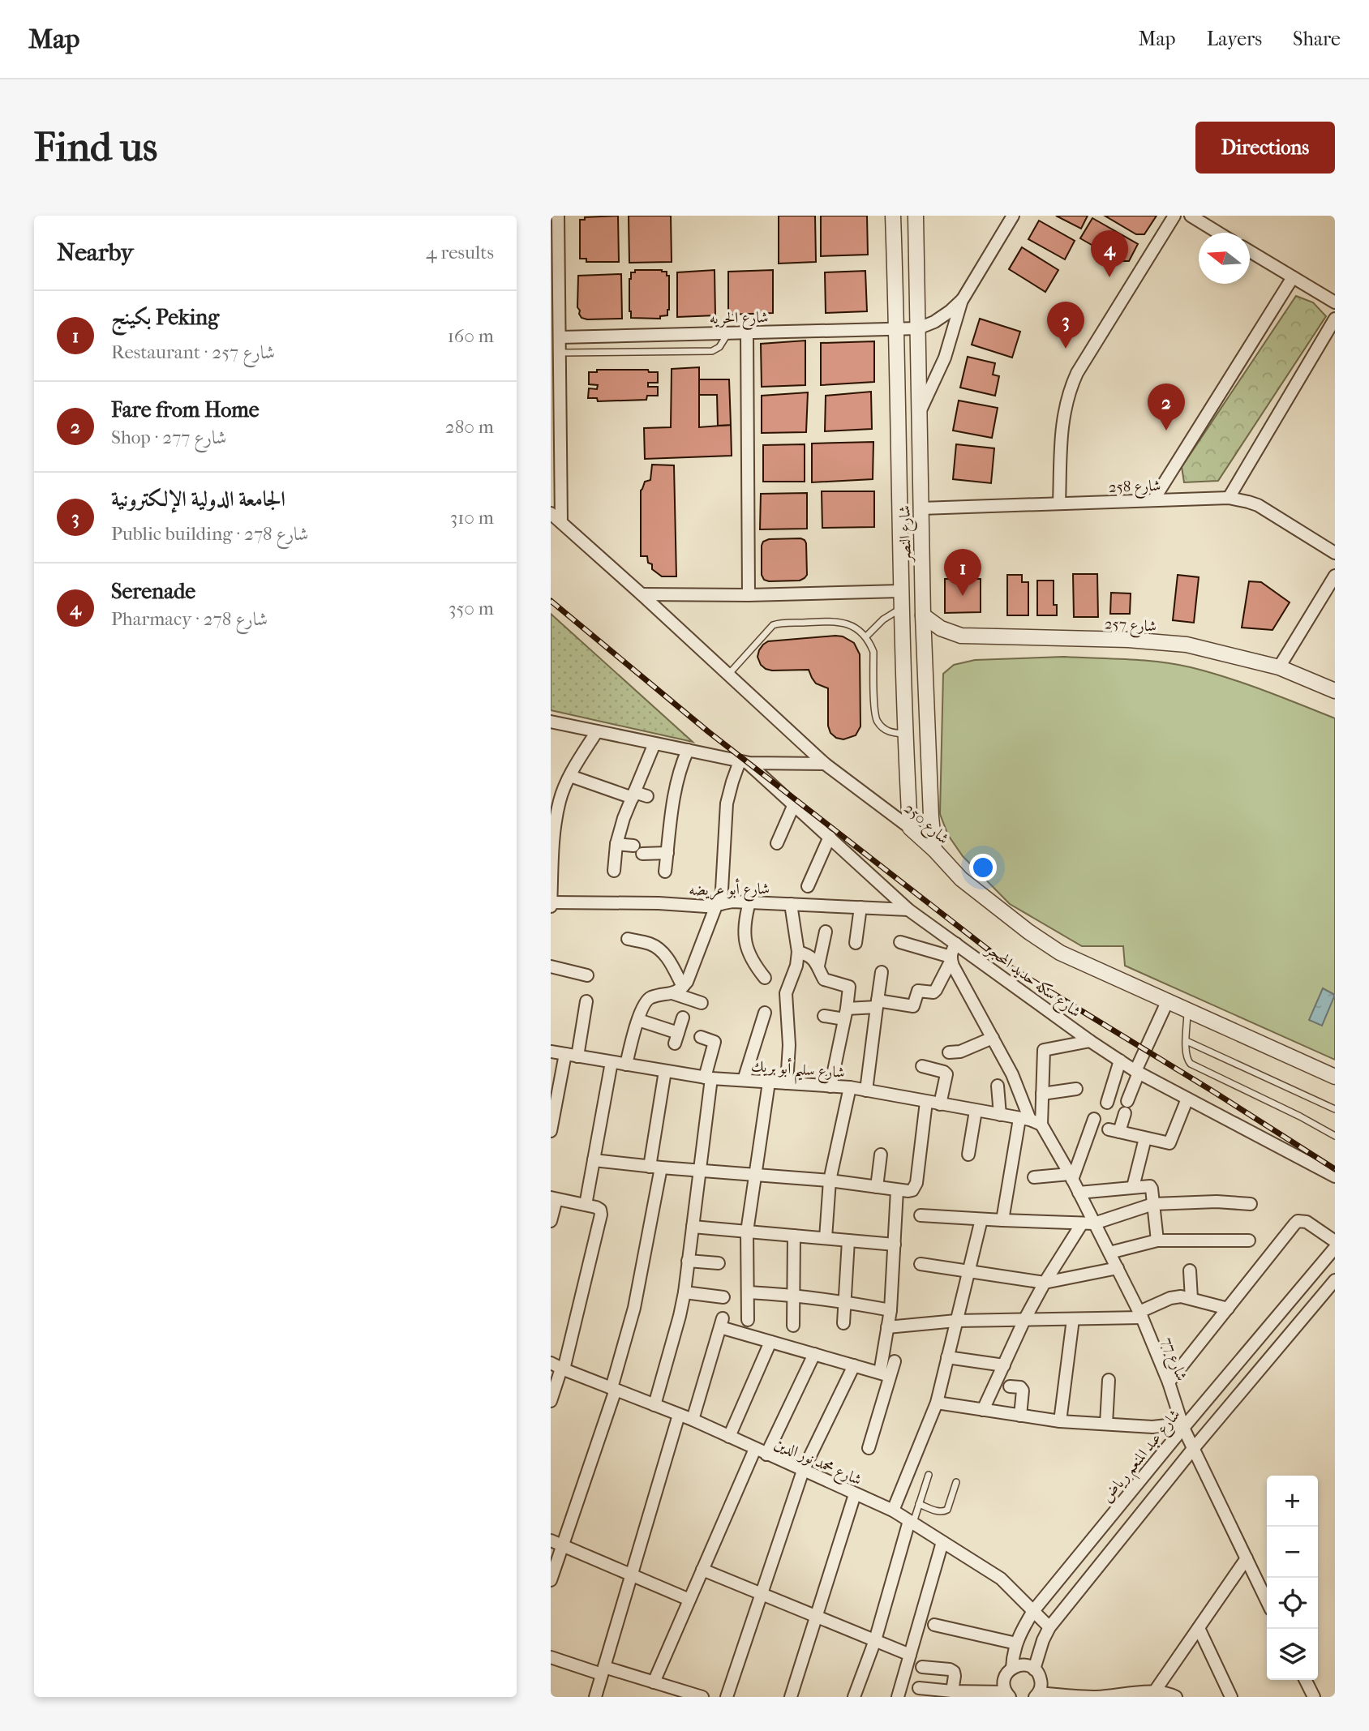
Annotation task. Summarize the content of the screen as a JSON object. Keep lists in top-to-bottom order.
{
  "streets": {
    "street": [
      "شارع الحريه",
      "شارع 258",
      "شارع النصر",
      "شارع 257",
      "شارع 250",
      "شارع أبو عريضه",
      "شارع سكه حديد المحجر",
      "شارع سليم أبو بريك",
      "شارع 77",
      "شارع عبد المنعم رياض",
      "شارع محمد نور الدين"
    ]
  },
  "crossings": [
    ["شارع الحريه", "شارع النصر"],
    ["شارع 258", "شارع النصر"],
    ["شارع النصر", "شارع 257"],
    ["شارع النصر", "شارع 250"],
    ["شارع أبو عريضه", "شارع سكه حديد المحجر"],
    ["شارع سليم أبو بريك", "شارع 77"],
    ["شارع 77", "شارع عبد المنعم رياض"],
    ["شارع عبد المنعم رياض", "شارع محمد نور الدين"]
  ],
  "north": "left",
  "page": {
    "header": "Map",
    "nav": ["Map", "Layers", "Share"],
    "buttons": "Directions",
    "title": "Find us",
    "heading": ["Nearby", "4 results"],
    "pins": [
      "4",
      "3",
      "2",
      "1"
    ],
    "list": [
      {
        "mark": "1",
        "name": "بكينج Peking",
        "note": "Restaurant · شارع 257",
        "value": "160 m"
      },
      {
        "mark": "2",
        "name": "Fare from Home",
        "note": "Shop · شارع 277",
        "value": "280 m"
      },
      {
        "mark": "3",
        "name": "الجامعة الدولية الإلكترونية",
        "note": "Public building · شارع 278",
        "value": "310 m"
      },
      {
        "mark": "4",
        "name": "Serenade",
        "note": "Pharmacy · شارع 278",
        "value": "350 m"
      }
    ],
    "map_buttons": ["+", "−"]
  }
}
